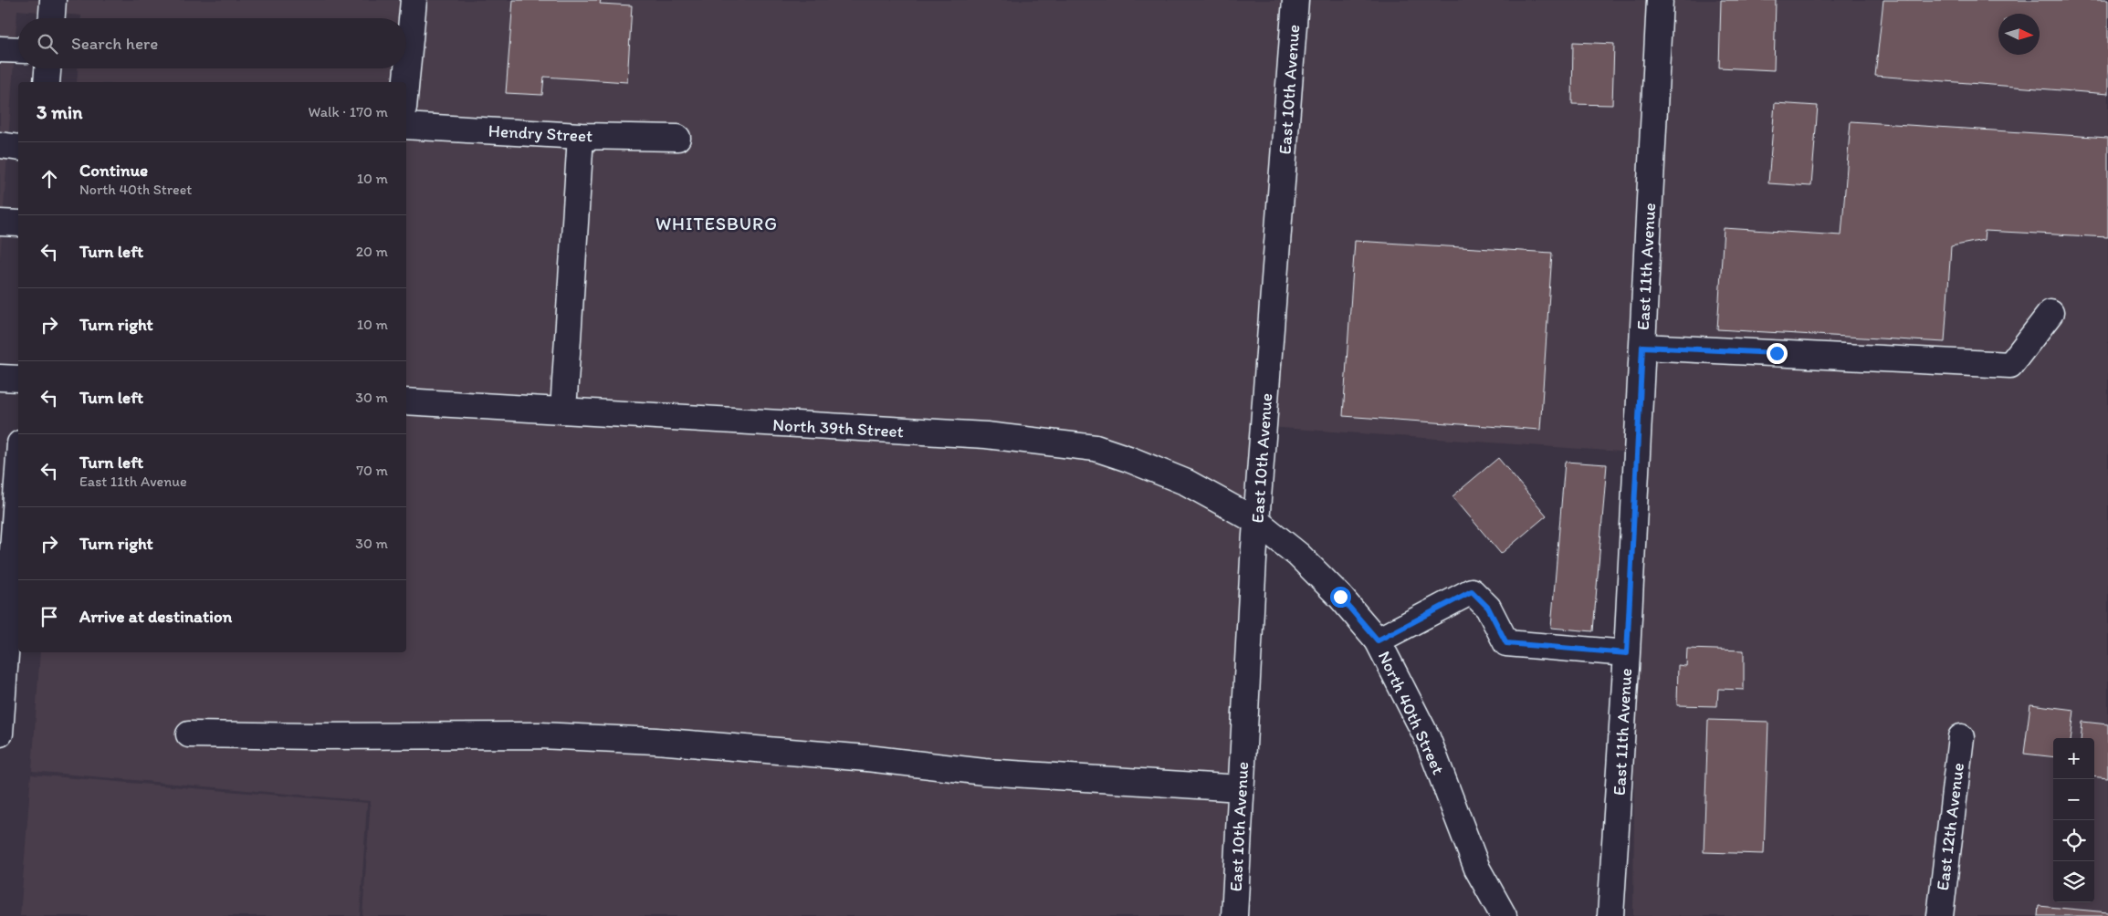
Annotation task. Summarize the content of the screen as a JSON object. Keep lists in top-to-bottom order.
{
  "streets": {
    "street": [
      "East 10th Avenue",
      "Hendry Street",
      "East 11th Avenue",
      "North 39th Street",
      "North 40th Street",
      "East 12th Avenue"
    ]
  },
  "crossings": [
    ["East 10th Avenue", "North 39th Street"],
    ["East 10th Avenue", "North 40th Street"],
    ["North 39th Street", "North 40th Street"]
  ],
  "districts": ["WHITESBURG"],
  "north": "right",
  "page": {
    "search": "Search here",
    "heading": ["3 min", "Walk · 170 m"],
    "list": [
      ["Continue", "North 40th Street", "10 m"],
      ["Turn left", "20 m"],
      ["Turn right", "10 m"],
      ["Turn left", "30 m"],
      ["Turn left", "East 11th Avenue", "70 m"],
      ["Turn right", "30 m"],
      "Arrive at destination"
    ],
    "map_buttons": ["+", "−"]
  }
}
